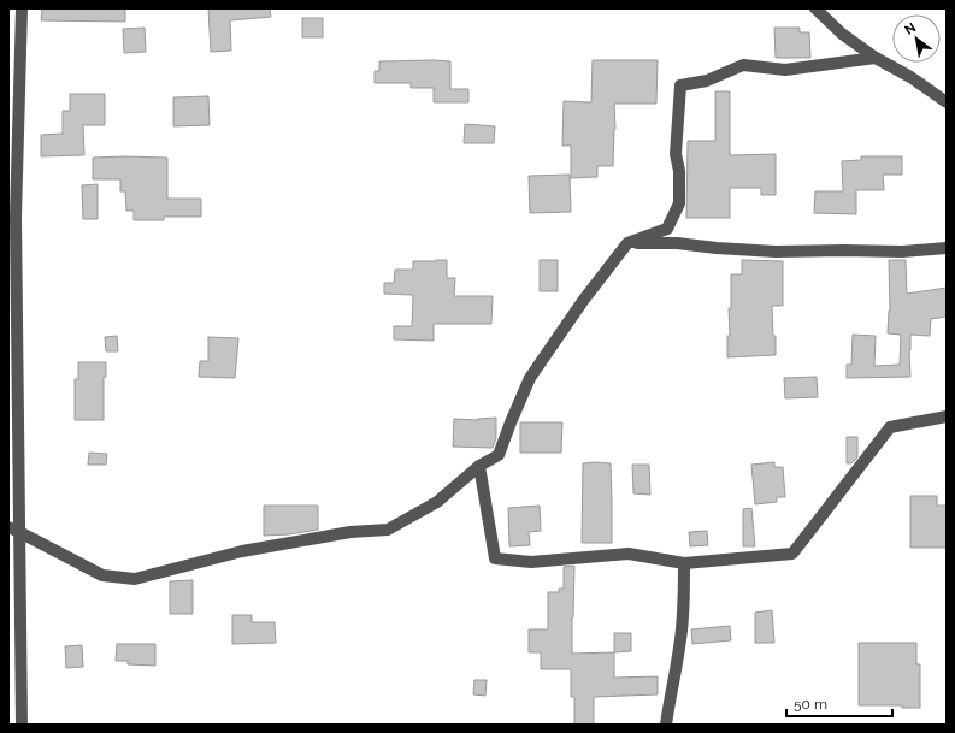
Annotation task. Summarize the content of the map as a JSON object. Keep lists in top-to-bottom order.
{
  "scale_bar": "50 m",
  "north": "top left"
}
